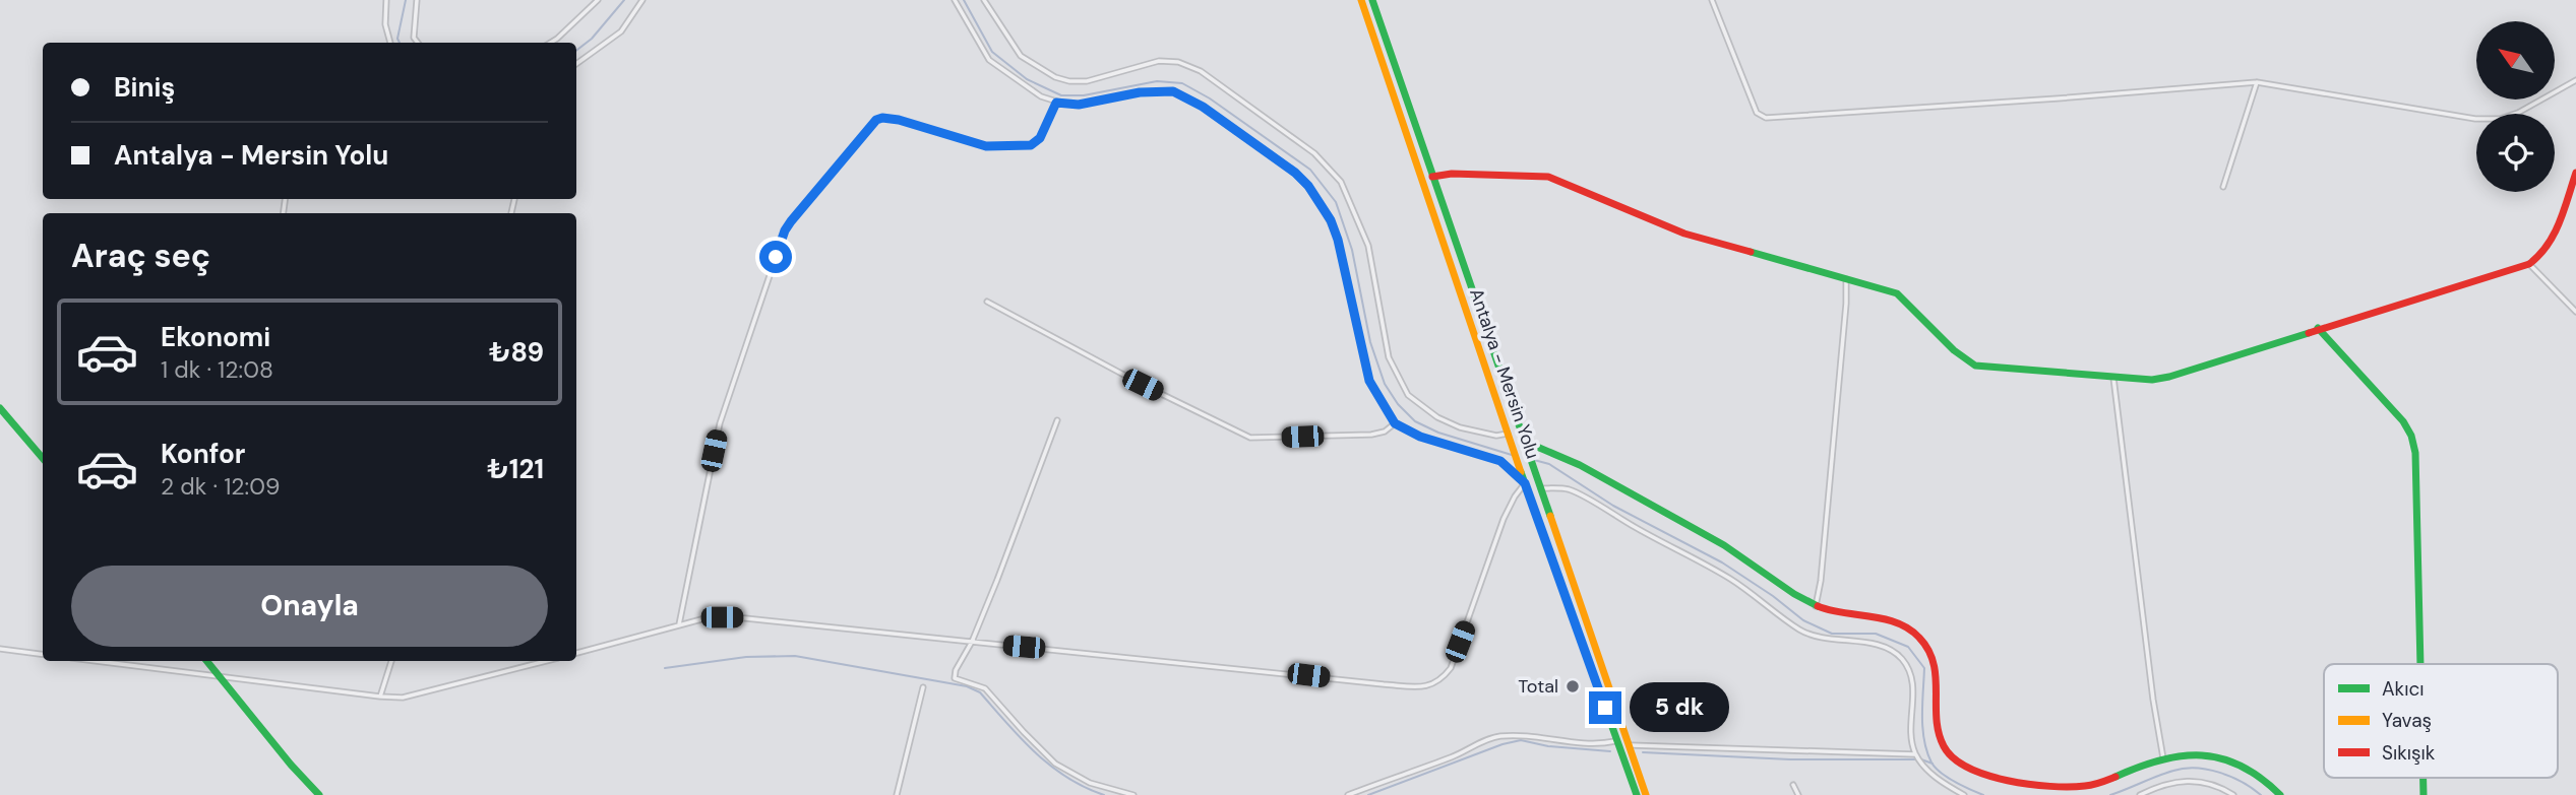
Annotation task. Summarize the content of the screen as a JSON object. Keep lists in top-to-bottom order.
{
  "streets": {
    "main road": ["Antalya - Mersin Yolu"]
  },
  "places": ["Total"],
  "legend": ["Akıcı", "Yavaş", "Sıkışık"],
  "north": "top left",
  "page": {
    "banner": ["Biniş", "Antalya - Mersin Yolu"],
    "heading": "Araç seç",
    "list": [
      {
        "name": "Ekonomi",
        "note": "1 dk · 12:08",
        "value": "₺89"
      },
      {
        "name": "Konfor",
        "note": "2 dk · 12:09",
        "value": "₺121"
      }
    ],
    "buttons": "Onayla",
    "bubble": "5 dk"
  }
}
